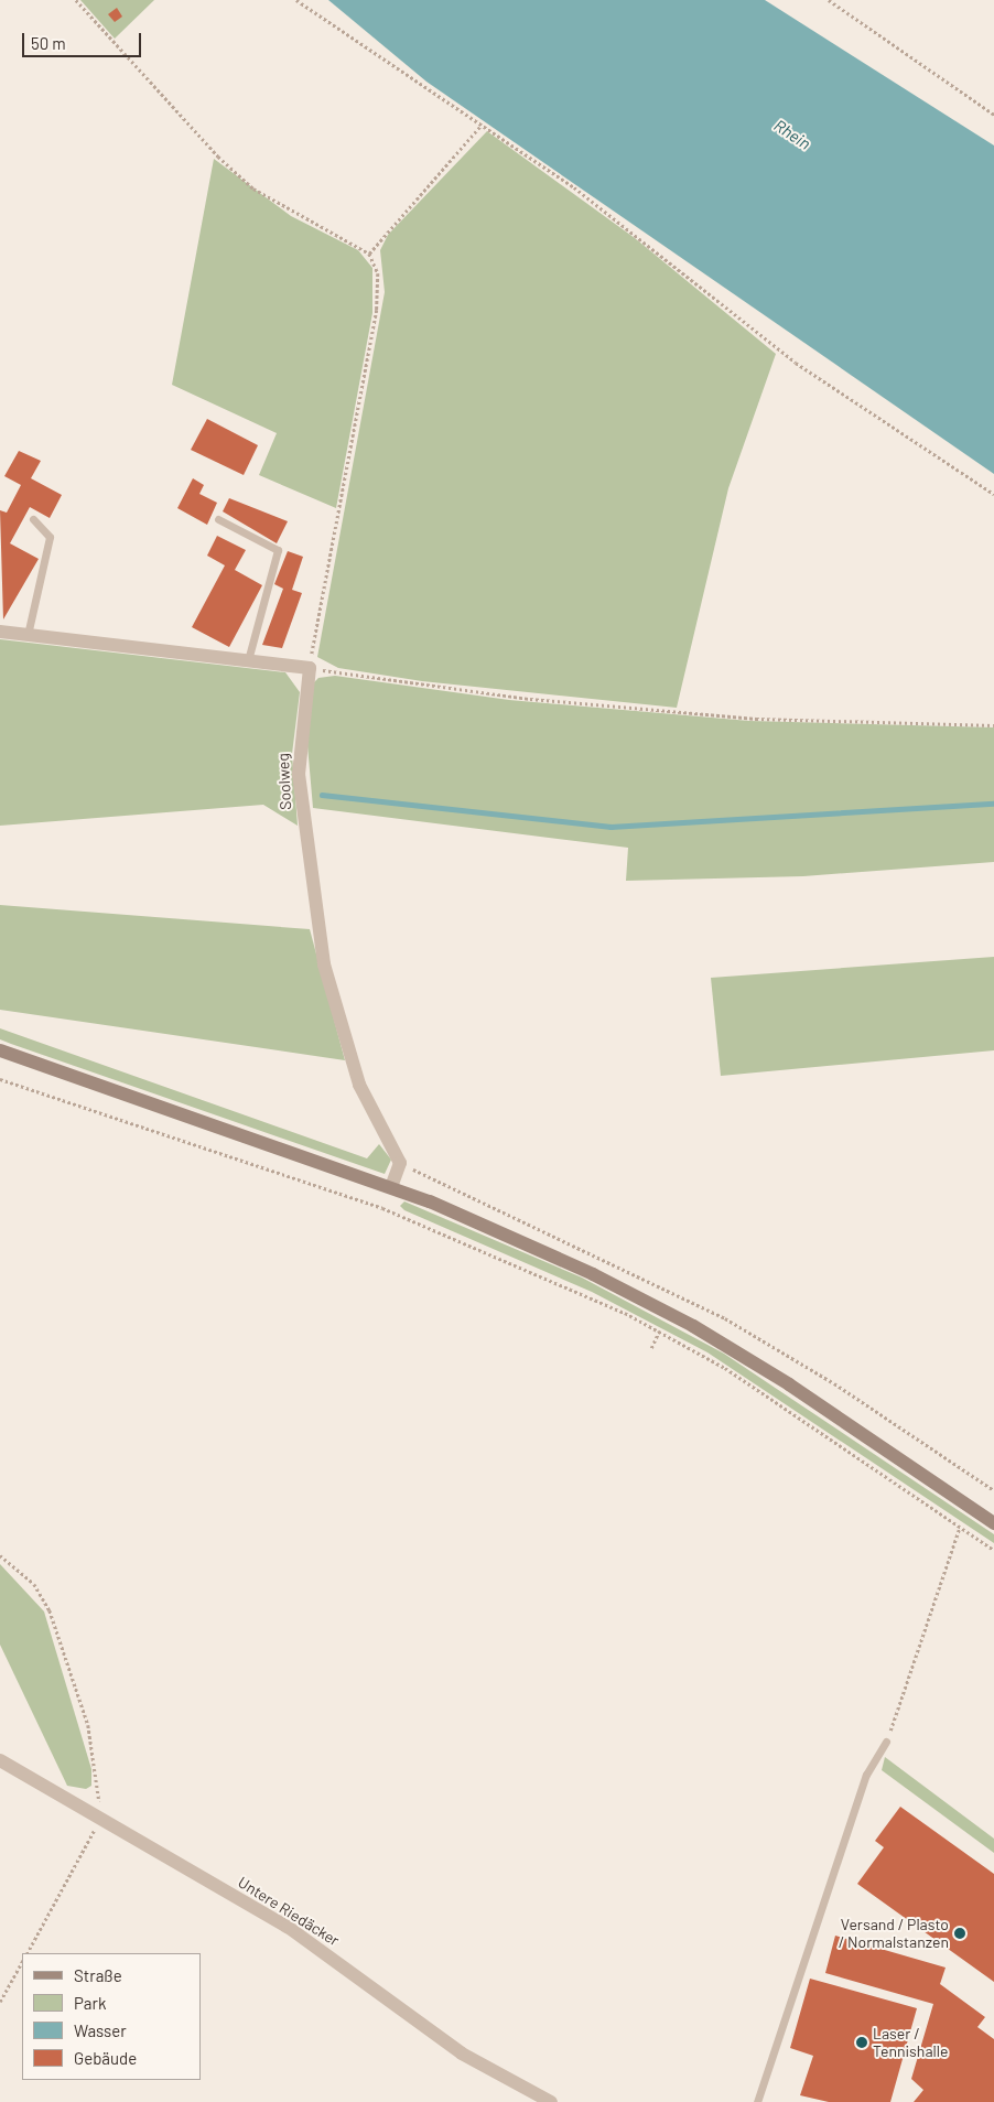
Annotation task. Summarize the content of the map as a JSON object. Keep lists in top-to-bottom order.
{
  "streets": {
    "street": ["Soolweg", "Untere Riedäcker"]
  },
  "water": ["Rhein"],
  "places": ["Versand / Plasto / Normalstanzen", "Laser / Tennishalle"],
  "legend": [
    "Straße",
    "Park",
    "Wasser",
    "Gebäude"
  ],
  "scale_bar": "50 m"
}
